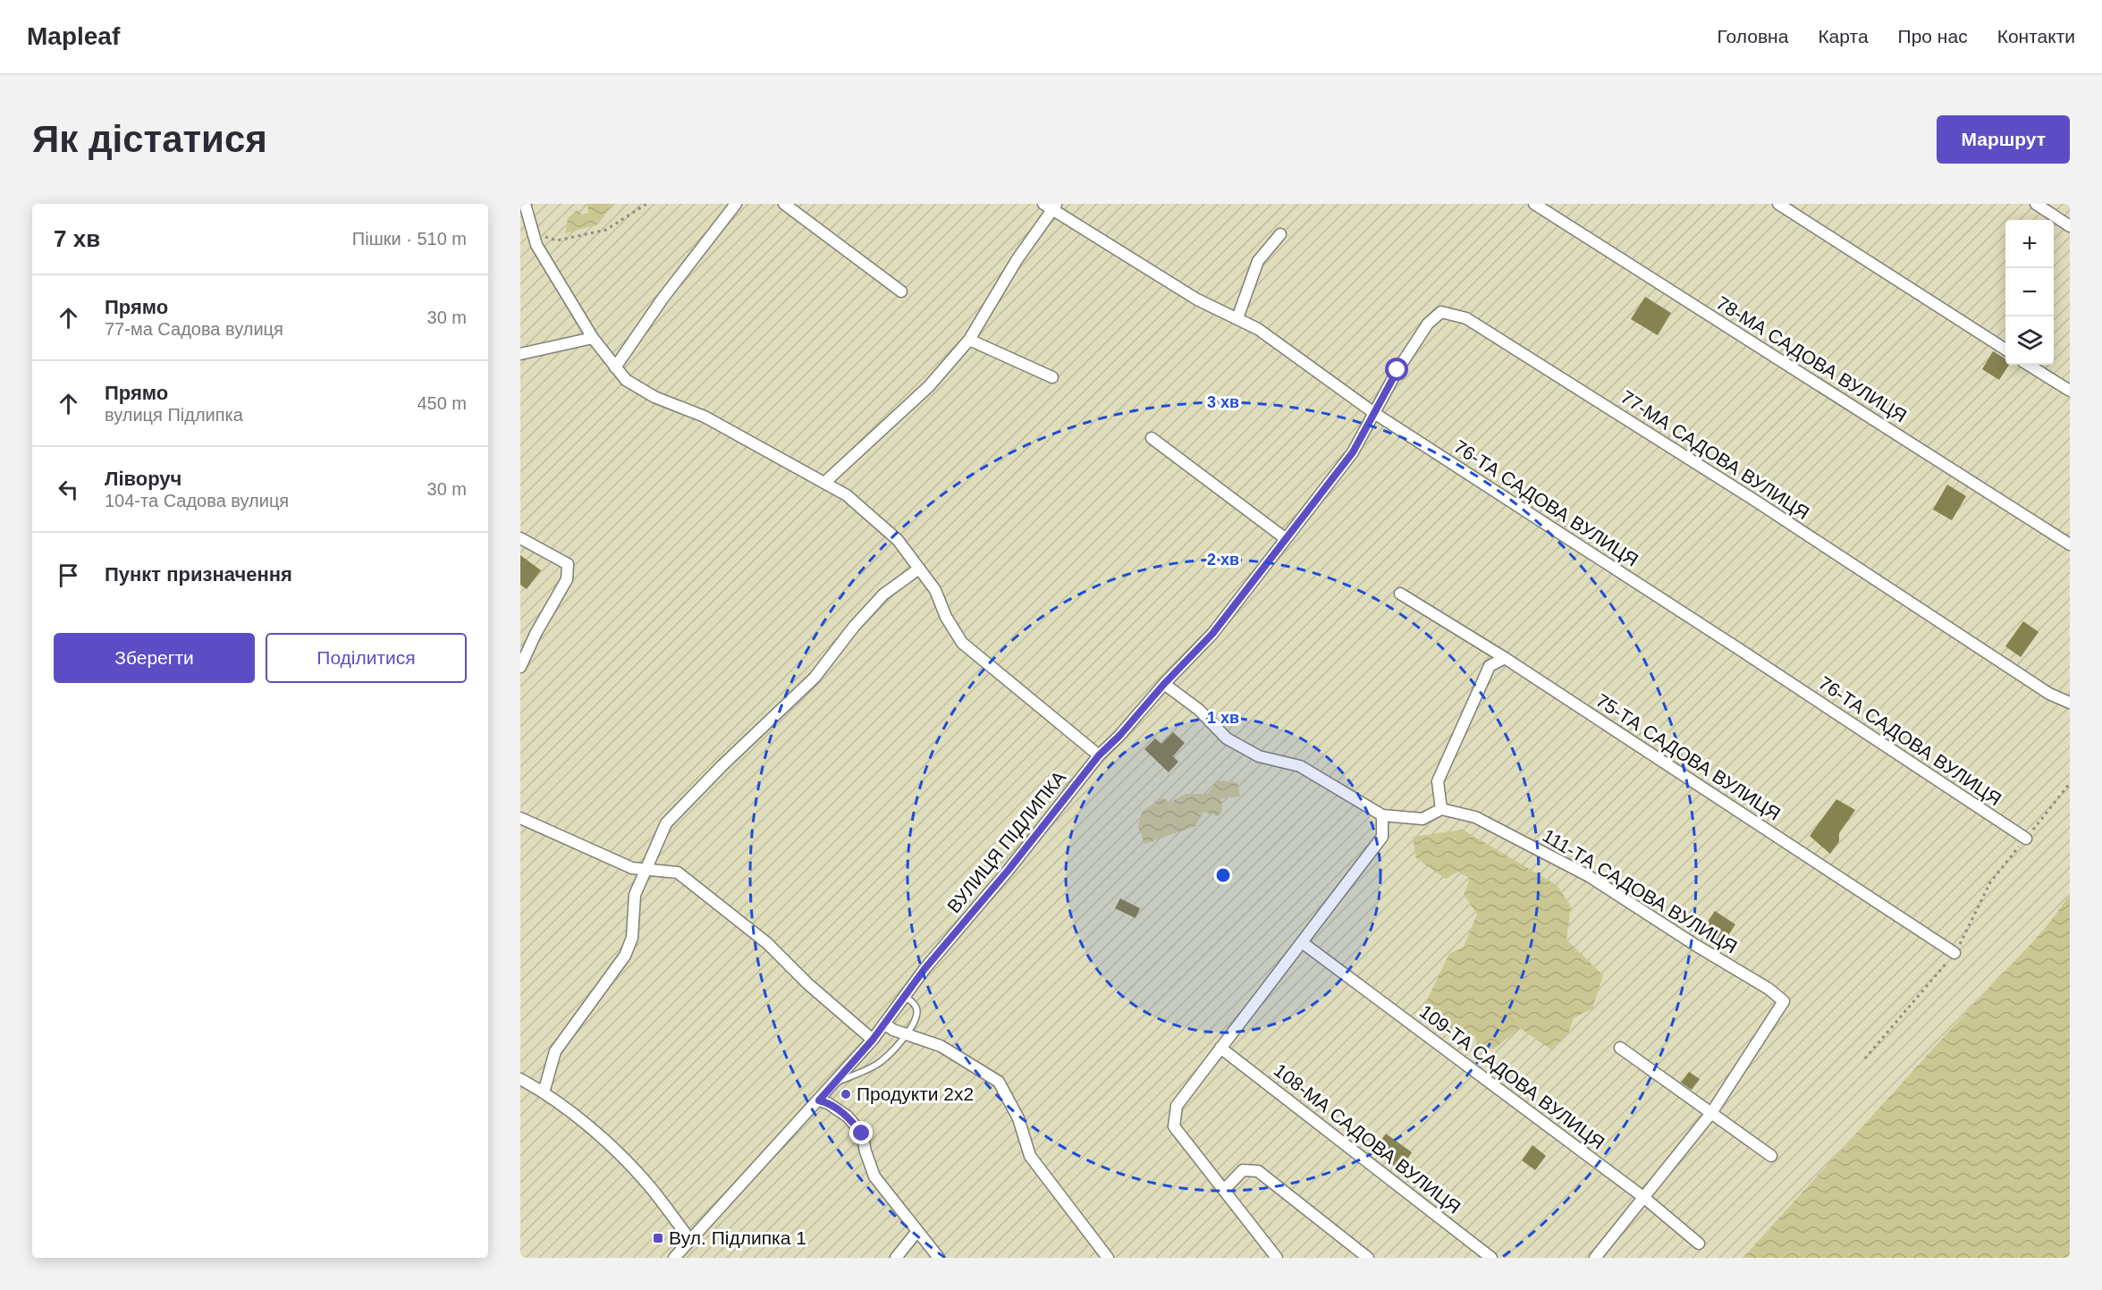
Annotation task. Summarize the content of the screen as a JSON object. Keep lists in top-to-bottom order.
{
  "streets": {
    "street": [
      "78-МА САДОВА ВУЛИЦЯ",
      "77-МА САДОВА ВУЛИЦЯ",
      "76-ТА САДОВА ВУЛИЦЯ",
      "75-ТА САДОВА ВУЛИЦЯ",
      "ВУЛИЦЯ ПІДЛИПКА",
      "111-ТА САДОВА ВУЛИЦЯ",
      "109-ТА САДОВА ВУЛИЦЯ",
      "108-МА САДОВА ВУЛИЦЯ"
    ]
  },
  "crossings": [
    ["77-МА САДОВА ВУЛИЦЯ", "76-ТА САДОВА ВУЛИЦЯ"],
    ["77-МА САДОВА ВУЛИЦЯ", "ВУЛИЦЯ ПІДЛИПКА"],
    ["76-ТА САДОВА ВУЛИЦЯ", "ВУЛИЦЯ ПІДЛИПКА"]
  ],
  "places": {
    "other": ["Продукти 2х2"],
    "transit": ["Вул. Підлипка 1"]
  },
  "page": {
    "header": "Mapleaf",
    "nav": [
      "Головна",
      "Карта",
      "Про нас",
      "Контакти"
    ],
    "buttons": [
      "Маршрут",
      ["Зберегти", "Поділитися"]
    ],
    "title": "Як дістатися",
    "heading": ["7 хв", "Пішки · 510 m"],
    "map_buttons": ["+", "−"],
    "list": [
      ["Прямо", "77-ма Садова вулиця", "30 m"],
      ["Прямо", "вулиця Підлипка", "450 m"],
      ["Ліворуч", "104-та Садова вулиця", "30 m"],
      "Пункт призначення"
    ]
  },
  "rings": ["3 хв", "2 хв", "1 хв"]
}
